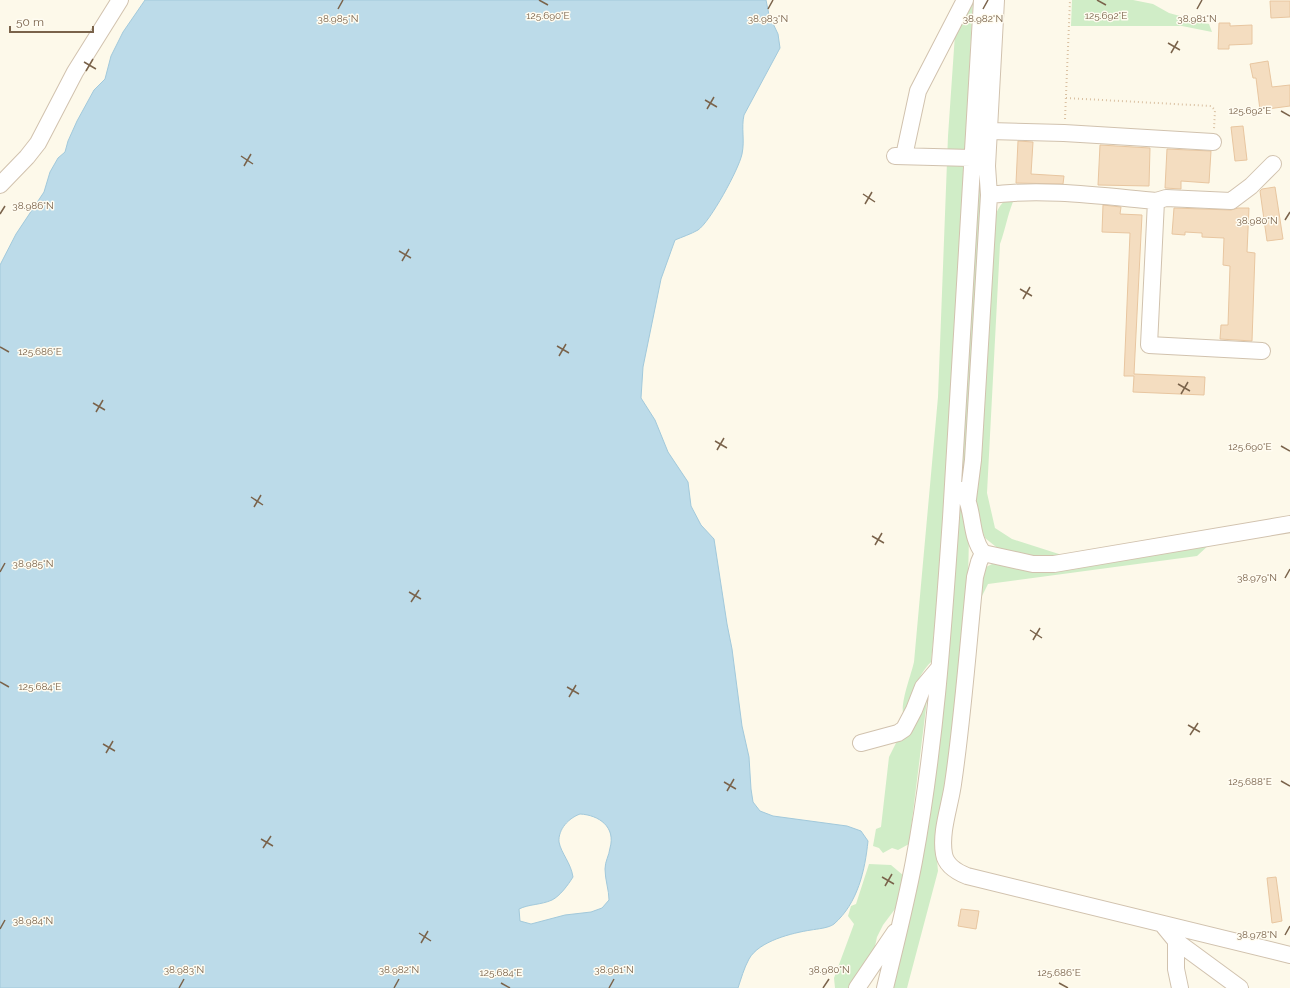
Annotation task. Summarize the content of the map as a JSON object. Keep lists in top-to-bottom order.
{
  "scale_bar": "50 m",
  "coordinates": [
    "125.690°E",
    "125.692°E",
    "38.983°N",
    "38.982°N",
    "38.985°N",
    "38.981°N",
    "38.986°N",
    "38.980°N",
    "125.686°E",
    "38.979°N",
    "125.684°E",
    "125.688°E",
    "38.984°N",
    "38.978°N"
  ]
}
